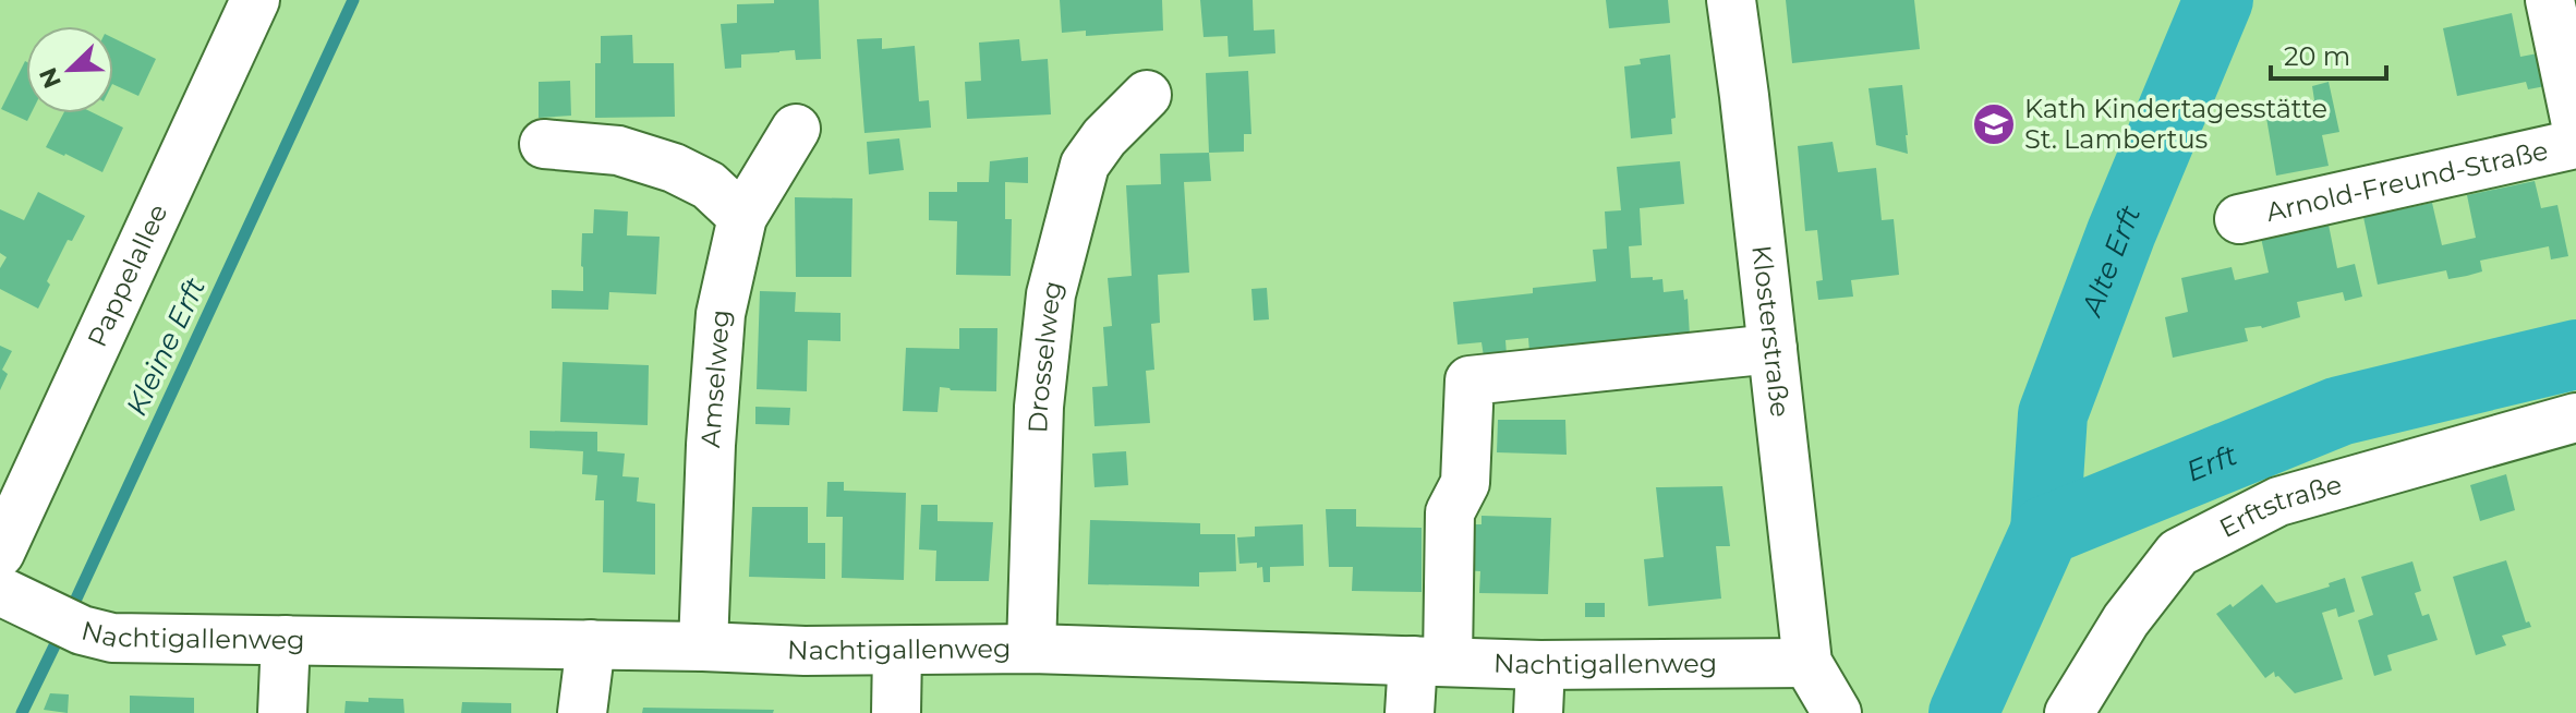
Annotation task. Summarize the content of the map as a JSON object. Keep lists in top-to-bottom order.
{
  "streets": {
    "street": [
      "Arnold-Freund-Straße",
      "Pappelallee",
      "Klosterstraße",
      "Drosselweg",
      "Amselweg",
      "Erftstraße",
      "Nachtigallenweg"
    ]
  },
  "crossings": [
    ["Klosterstraße", "Nachtigallenweg"],
    ["Drosselweg", "Nachtigallenweg"],
    ["Amselweg", "Nachtigallenweg"]
  ],
  "water": ["Alte Erft", "Kleine Erft", "Erft"],
  "places": {
    "school or university": ["Kath Kindertagesstätte St. Lambertus"]
  },
  "scale_bar": "20 m",
  "north": "bottom left"
}
